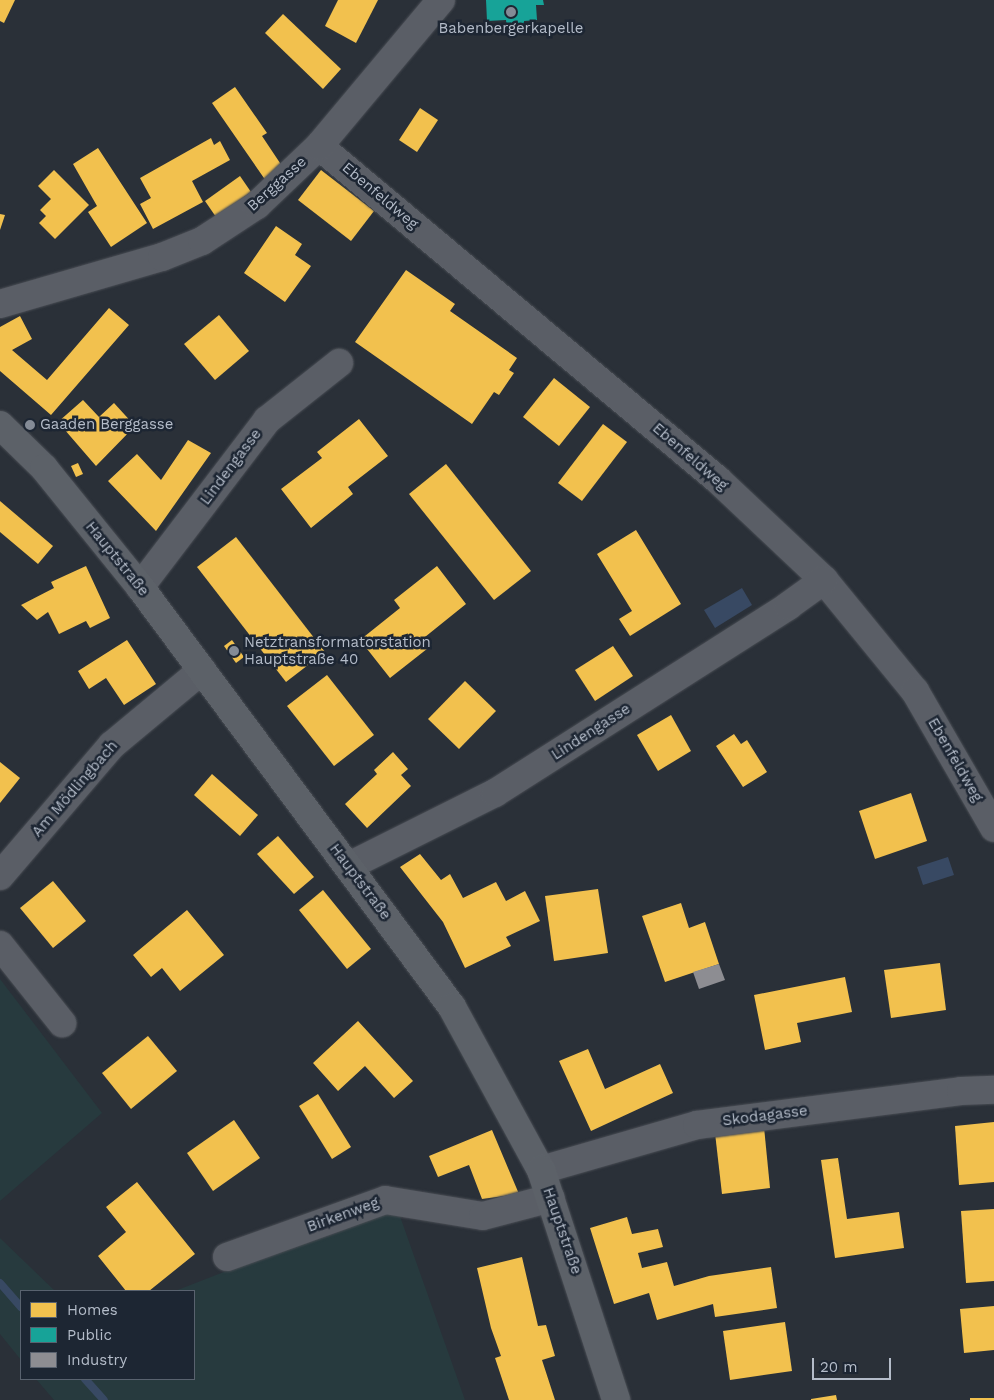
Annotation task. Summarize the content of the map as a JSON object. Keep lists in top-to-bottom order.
{
  "streets": {
    "main road": ["Hauptstraße"],
    "street": [
      "Berggasse",
      "Ebenfeldweg",
      "Lindengasse",
      "Am Mödlingbach",
      "Skodagasse",
      "Birkenweg"
    ]
  },
  "crossings": [
    ["Berggasse", "Ebenfeldweg"],
    ["Ebenfeldweg", "Lindengasse"],
    ["Lindengasse", "Hauptstraße"],
    ["Hauptstraße", "Am Mödlingbach"],
    ["Hauptstraße", "Skodagasse"],
    ["Hauptstraße", "Birkenweg"]
  ],
  "places": ["Babenbergerkapelle", "Gaaden Berggasse", "Netztransformatorstation Hauptstraße 40"],
  "legend": ["Homes", "Public", "Industry"],
  "scale_bar": "20 m"
}
